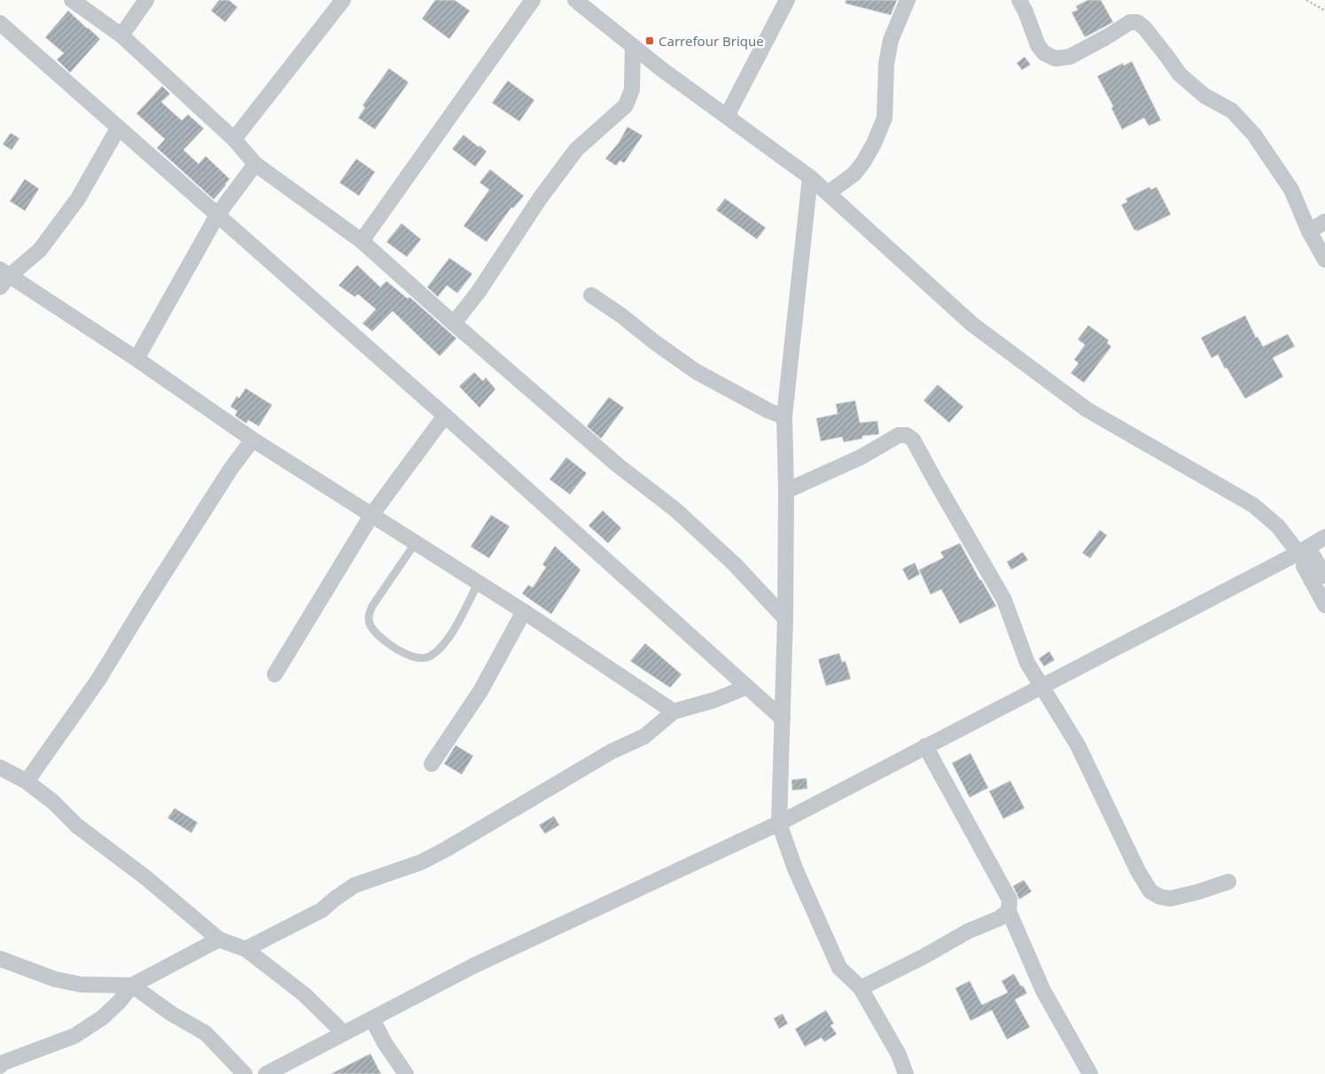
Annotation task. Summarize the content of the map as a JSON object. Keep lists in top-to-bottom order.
{
  "places": {
    "transit": ["Carrefour Brique"]
  }
}
